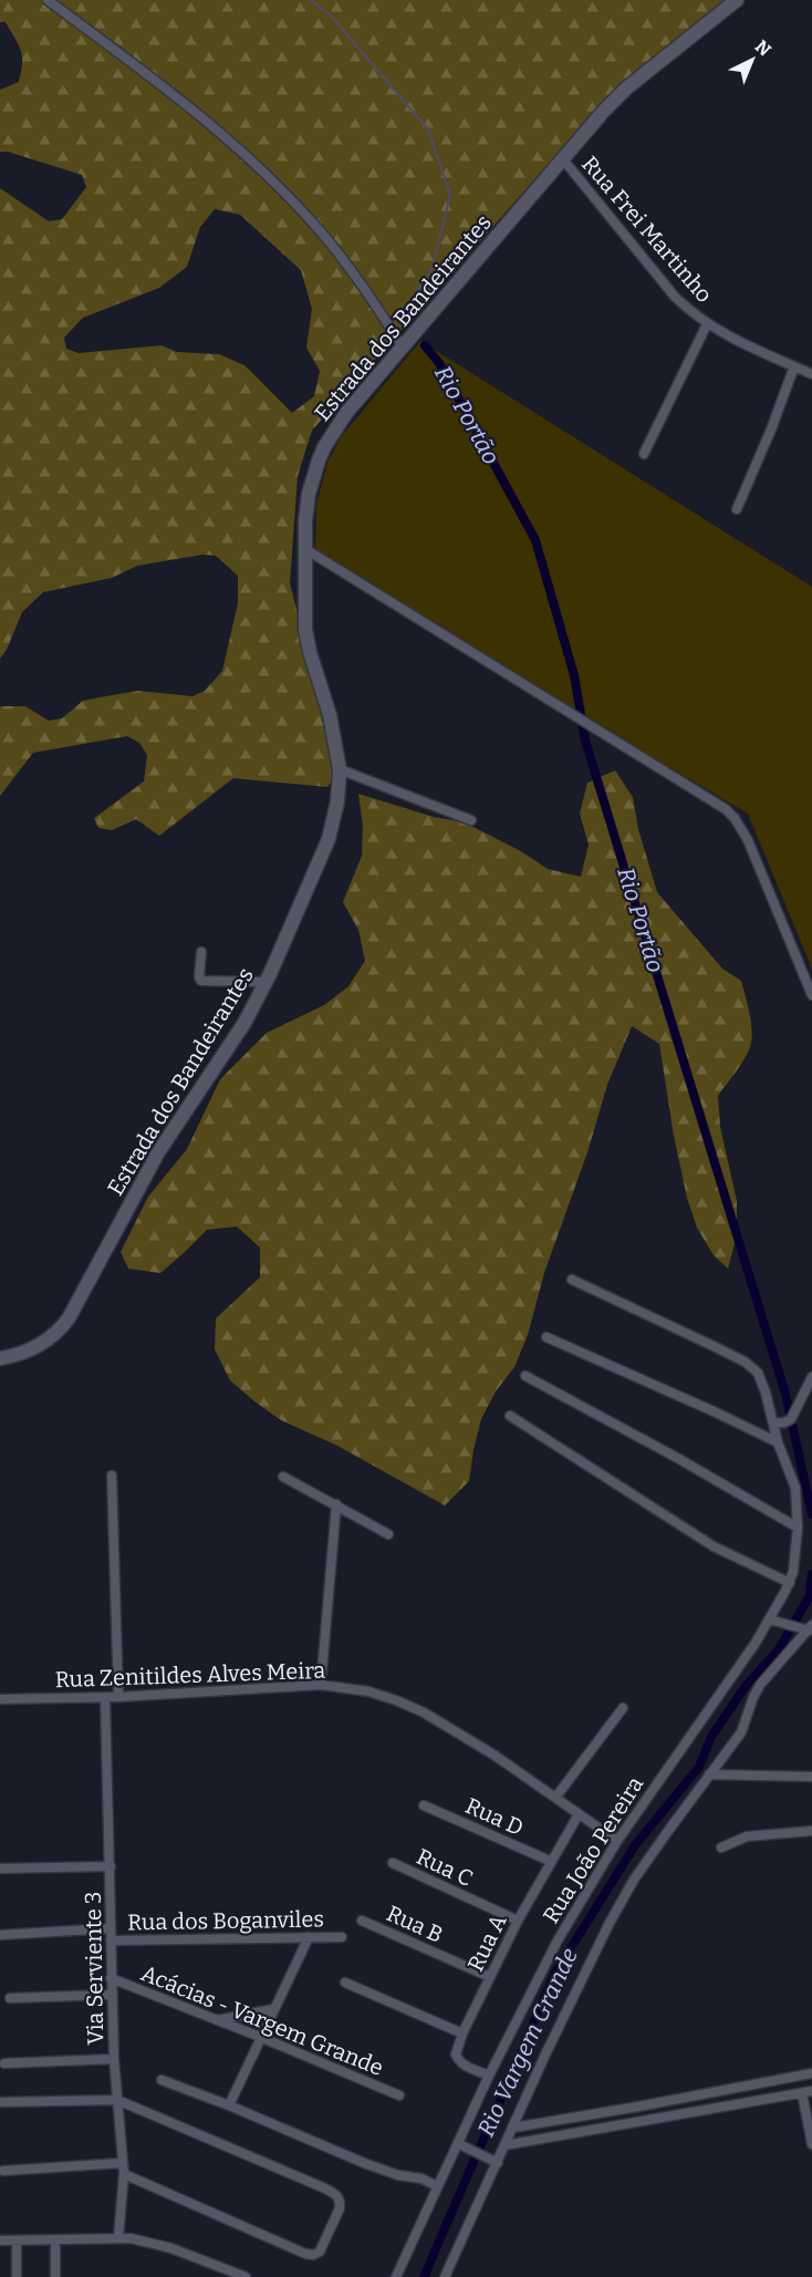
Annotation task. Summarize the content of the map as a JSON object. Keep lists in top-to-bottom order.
{
  "streets": {
    "main road": ["Estrada dos Bandeirantes"],
    "street": [
      "Rua Frei Martinho",
      "Rua Zenitildes Alves Meira",
      "Rua D",
      "Rua João Pereira",
      "Rua C",
      "Rua dos Boganviles",
      "Rua B",
      "Rua A",
      "Via Serviente 3",
      "Acácias - Vargem Grande"
    ]
  },
  "crossings": [
    ["Rua Frei Martinho", "Estrada dos Bandeirantes"],
    ["Rua Zenitildes Alves Meira", "Rua João Pereira"],
    ["Rua Zenitildes Alves Meira", "Rua A"],
    ["Rua Zenitildes Alves Meira", "Via Serviente 3"],
    ["Rua D", "Rua A"],
    ["Rua João Pereira", "Rua A"],
    ["Rua C", "Rua A"],
    ["Rua dos Boganviles", "Via Serviente 3"],
    ["Rua B", "Rua A"],
    ["Via Serviente 3", "Acácias - Vargem Grande"]
  ],
  "water": ["Rio Portão", "Rio Vargem Grande"],
  "north": "top right"
}
